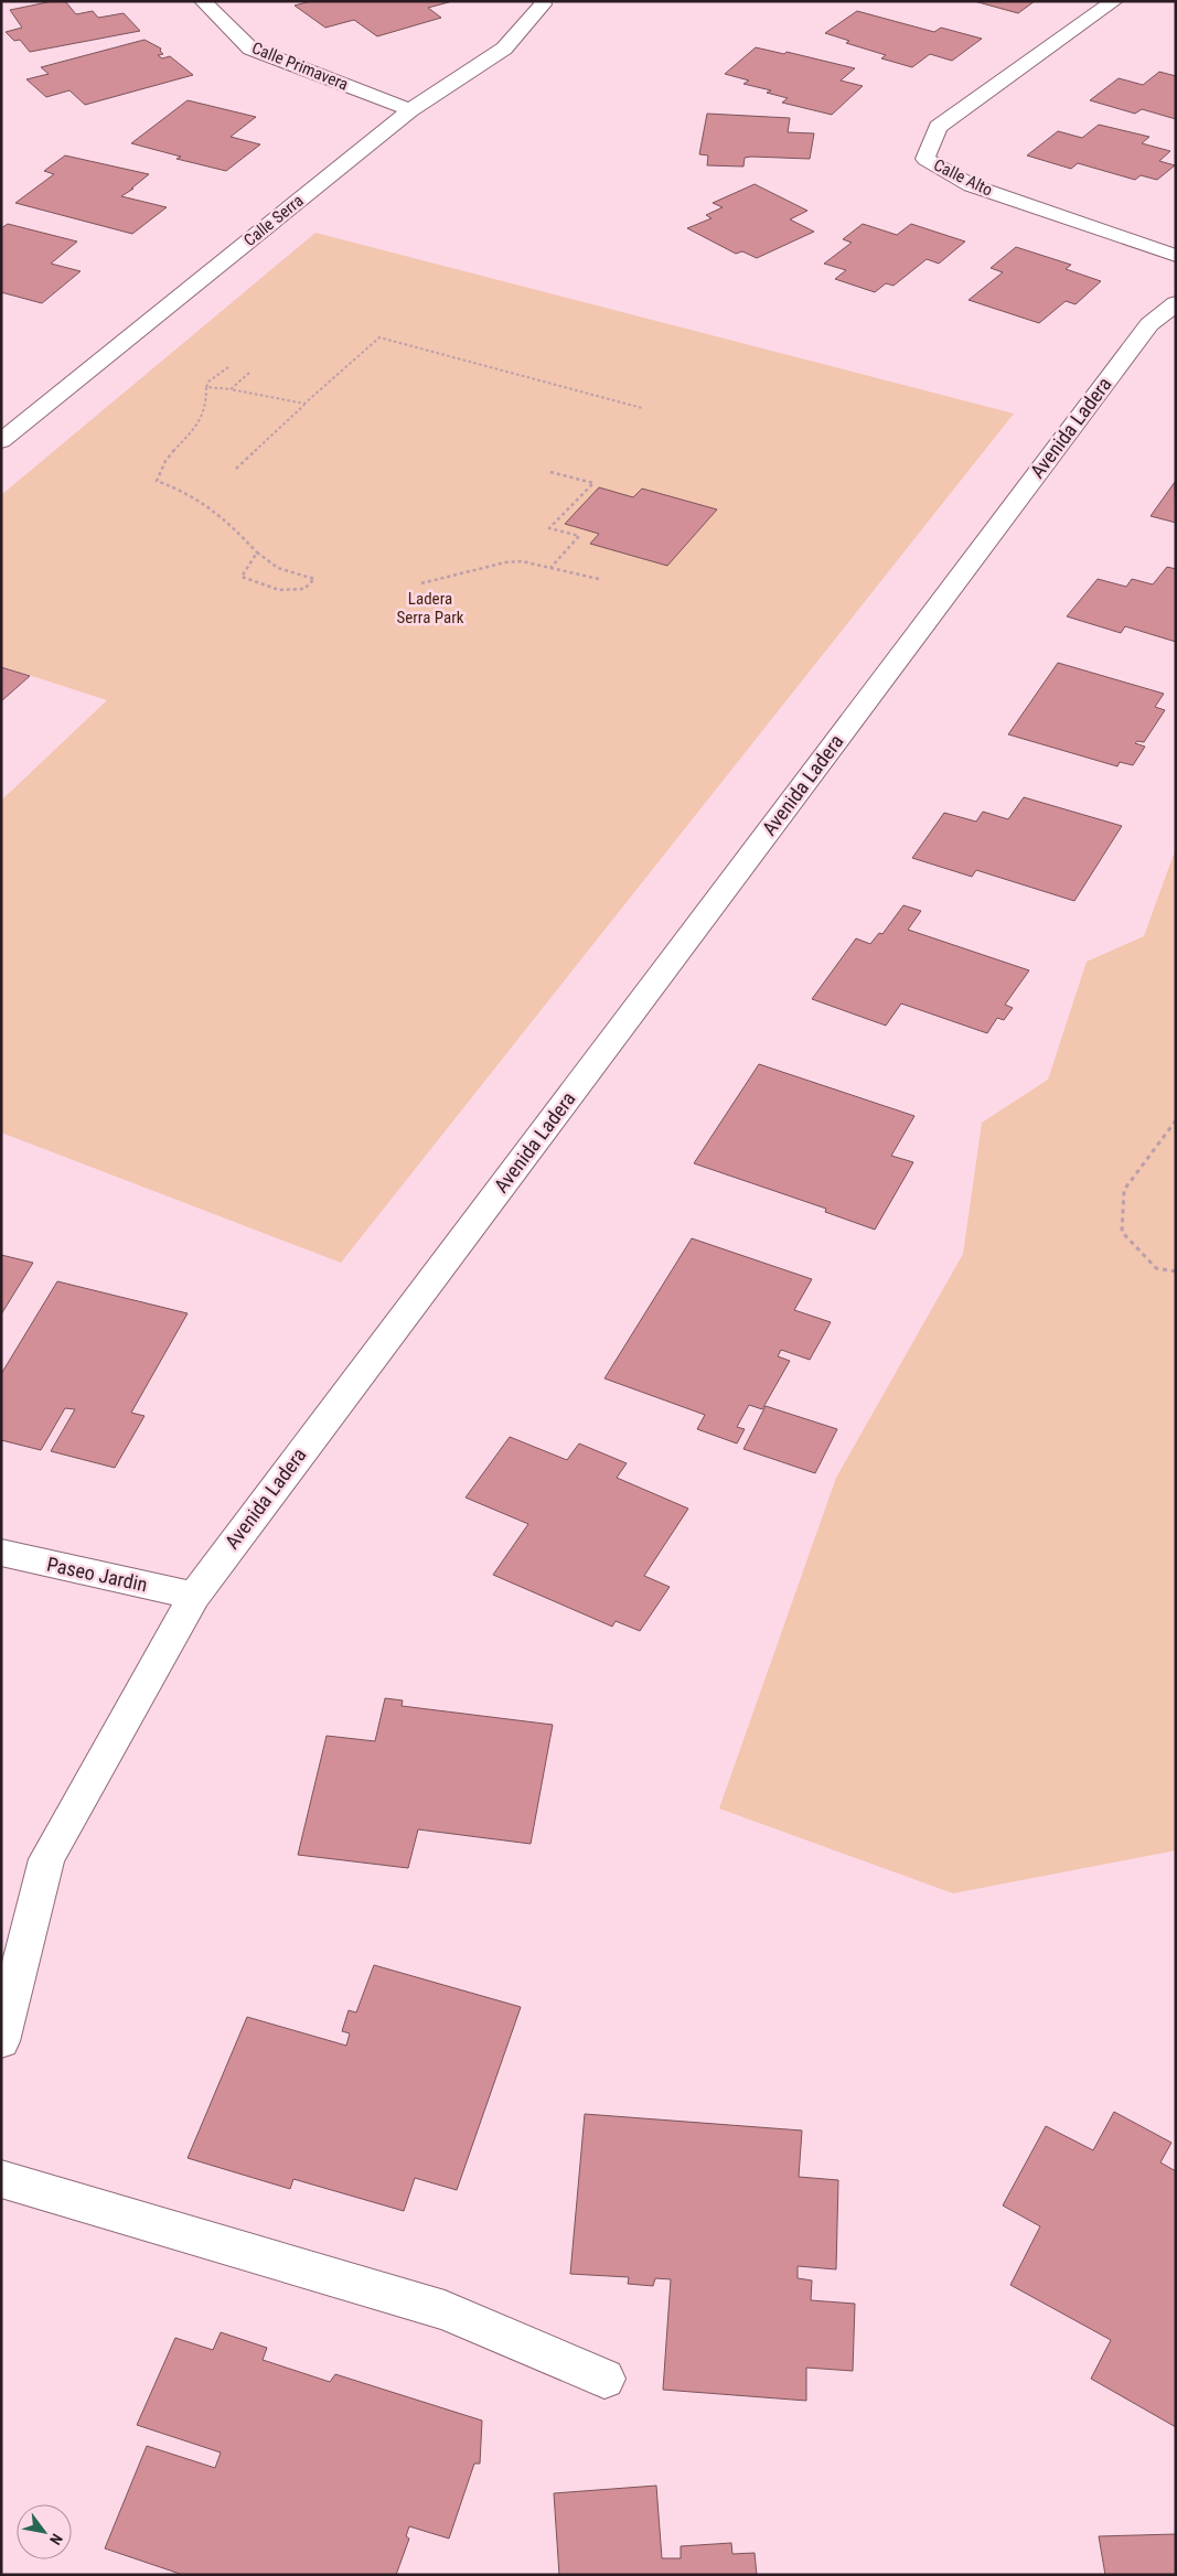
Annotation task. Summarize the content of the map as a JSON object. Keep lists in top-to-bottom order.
{
  "streets": {
    "street": [
      "Calle Primavera",
      "Calle Alto",
      "Calle Serra",
      "Avenida Ladera",
      "Paseo Jardin"
    ]
  },
  "crossings": [
    ["Calle Primavera", "Calle Serra"],
    ["Avenida Ladera", "Paseo Jardin"]
  ],
  "parks": ["Ladera Serra Park"],
  "north": "bottom right"
}
